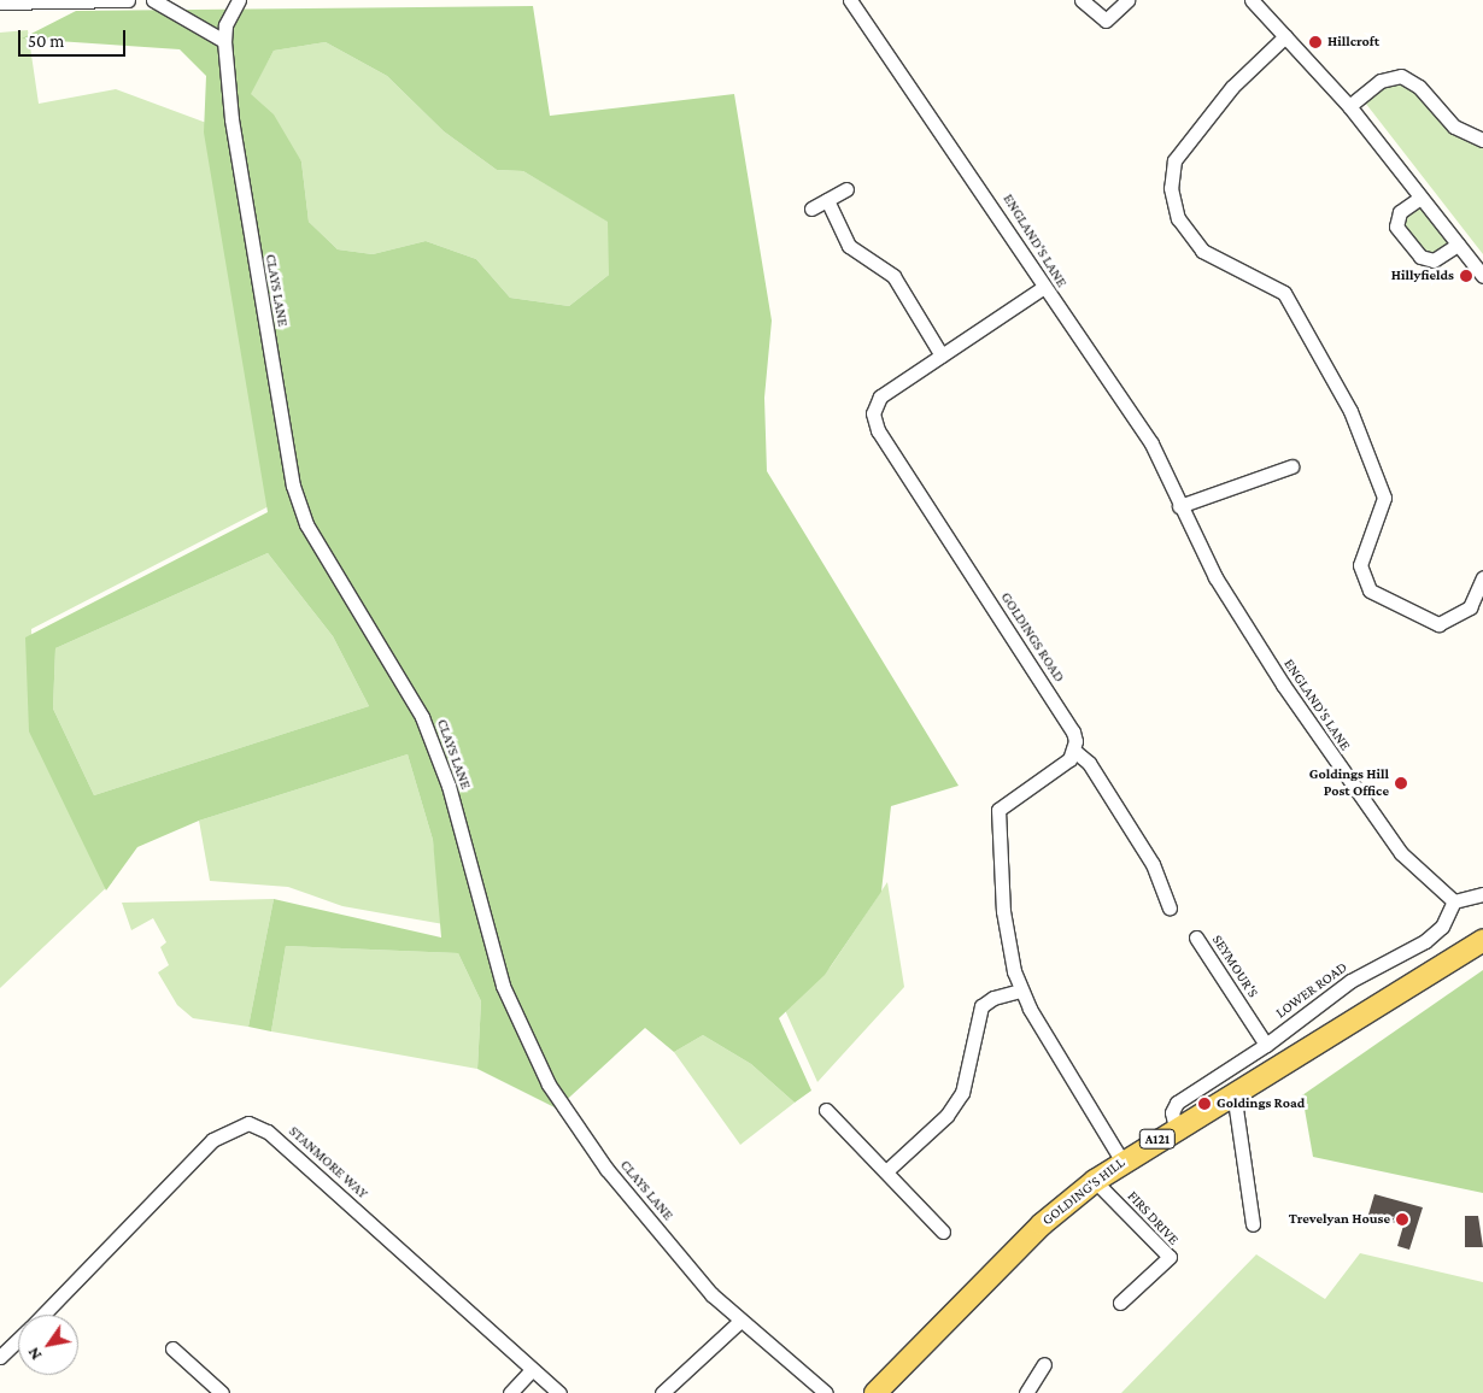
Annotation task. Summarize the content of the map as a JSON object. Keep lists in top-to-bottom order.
{
  "streets": {
    "main road": ["A121", "GOLDING'S HILL"],
    "street": [
      "ENGLAND'S LANE",
      "CLAYS LANE",
      "GOLDINGS ROAD",
      "SEYMOUR'S",
      "LOWER ROAD",
      "STANMORE WAY",
      "FIRS DRIVE"
    ]
  },
  "crossings": [
    ["ENGLAND'S LANE", "GOLDINGS ROAD"],
    ["ENGLAND'S LANE", "LOWER ROAD"],
    ["SEYMOUR'S", "LOWER ROAD"],
    ["LOWER ROAD", "GOLDING'S HILL"],
    ["GOLDING'S HILL", "FIRS DRIVE"]
  ],
  "places": [
    "Hillcroft",
    "Hillyfields",
    "Goldings Hill Post Office",
    "Goldings Road",
    "Trevelyan House"
  ],
  "scale_bar": "50 m",
  "north": "bottom left"
}
